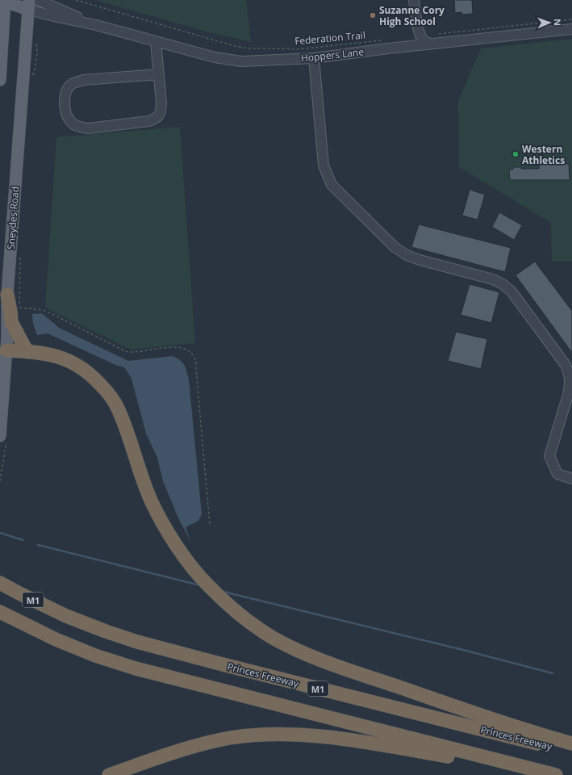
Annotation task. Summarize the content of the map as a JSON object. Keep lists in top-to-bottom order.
{
  "streets": {
    "highway": ["M1", "Princes Freeway"],
    "main road": ["Sneydes Road"],
    "street": ["Hoppers Lane"],
    "path": ["Federation Trail"]
  },
  "crossings": [
    ["Federation Trail", "Hoppers Lane"],
    ["Hoppers Lane", "Sneydes Road"]
  ],
  "places": ["Suzanne Cory High School", "Western Athletics"],
  "north": "right"
}
